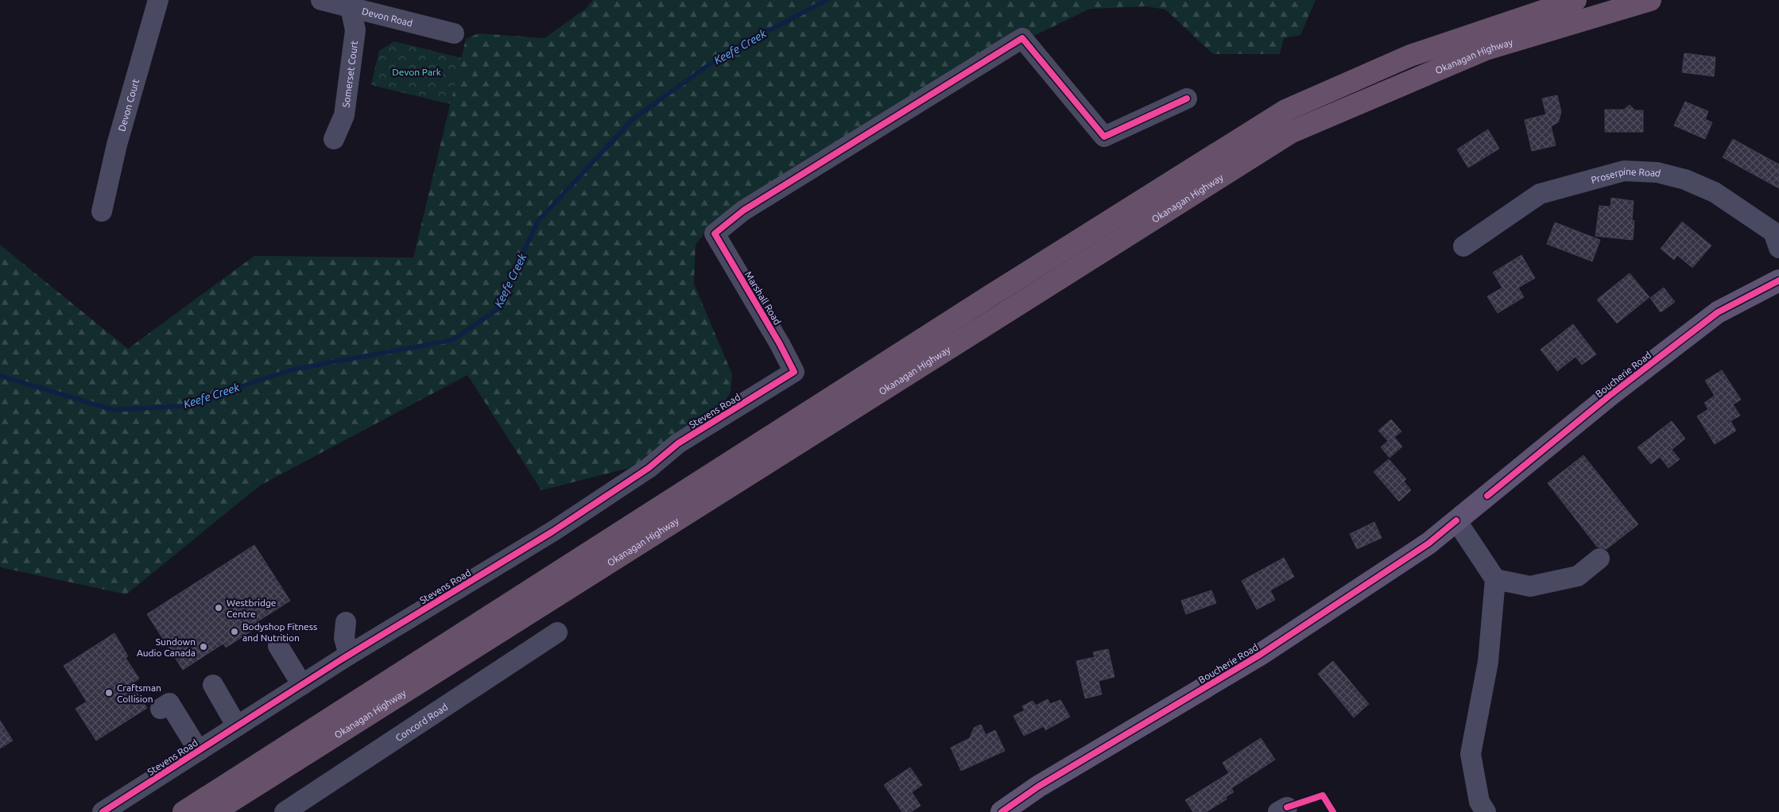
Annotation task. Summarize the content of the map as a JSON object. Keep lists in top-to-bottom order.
{
  "streets": {
    "highway": ["Okanagan Highway"],
    "main road": ["Boucherie Road"],
    "street": [
      "Devon Road",
      "Somerset Court",
      "Devon Court",
      "Proserpine Road",
      "Marshall Road",
      "Stevens Road",
      "Concord Road"
    ]
  },
  "crossings": [
    ["Devon Road", "Somerset Court"],
    ["Marshall Road", "Stevens Road"]
  ],
  "water": ["Keefe Creek"],
  "parks": ["Devon Park"],
  "places": [
    "Westbridge Centre",
    "Bodyshop Fitness and Nutrition",
    "Sundown Audio Canada",
    "Craftsman Collision"
  ]
}
